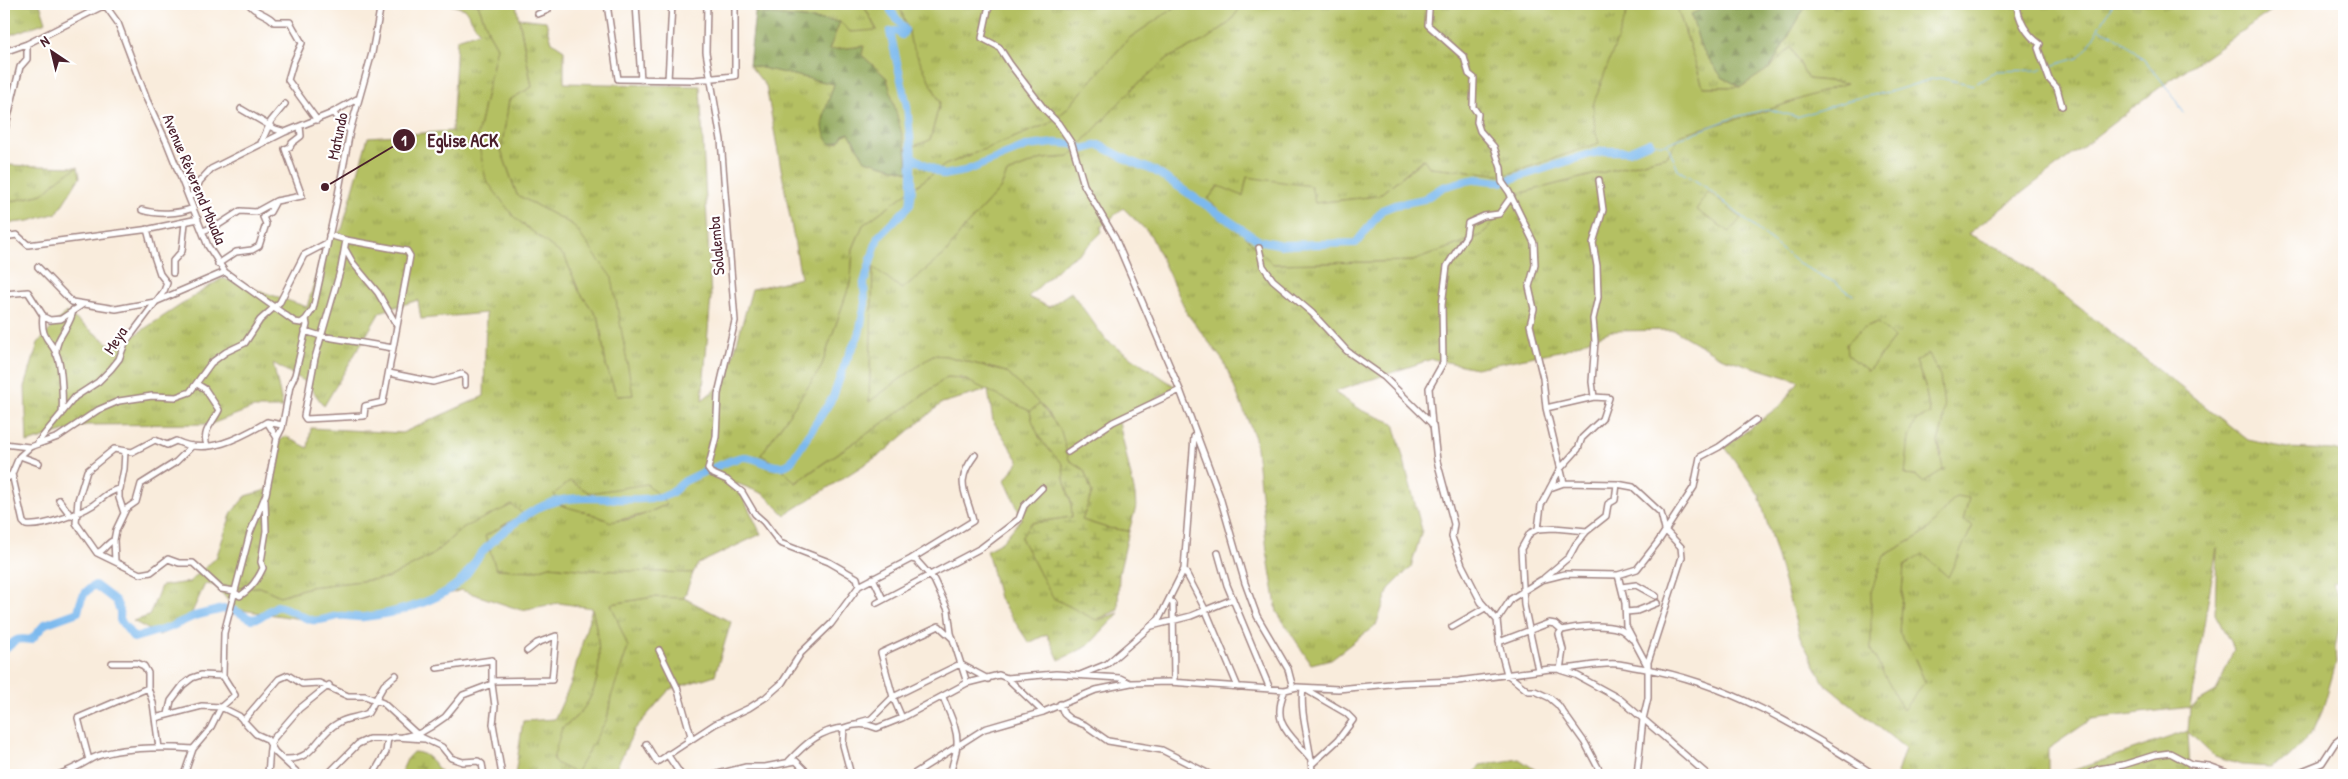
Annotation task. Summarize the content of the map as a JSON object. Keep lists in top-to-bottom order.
{
  "streets": {
    "street": [
      "Matundo",
      "Avenue Réverend Mbuala",
      "Solalemba",
      "Meya"
    ]
  },
  "crossings": [
    ["Matundo", "Avenue Réverend Mbuala"]
  ],
  "places": ["Eglise ACK"],
  "north": "top left"
}
